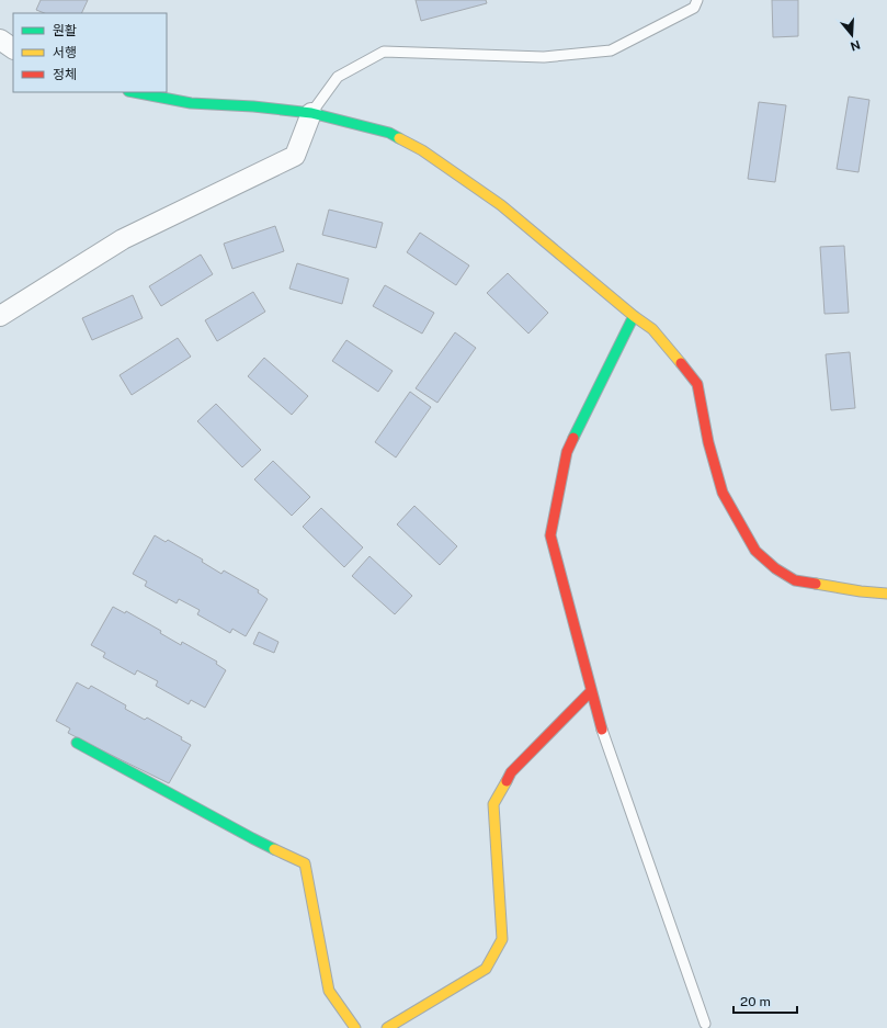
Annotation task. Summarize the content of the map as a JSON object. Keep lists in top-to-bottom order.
{
  "legend": ["원활", "서행", "정체"],
  "scale_bar": "20 m",
  "north": "bottom"
}
